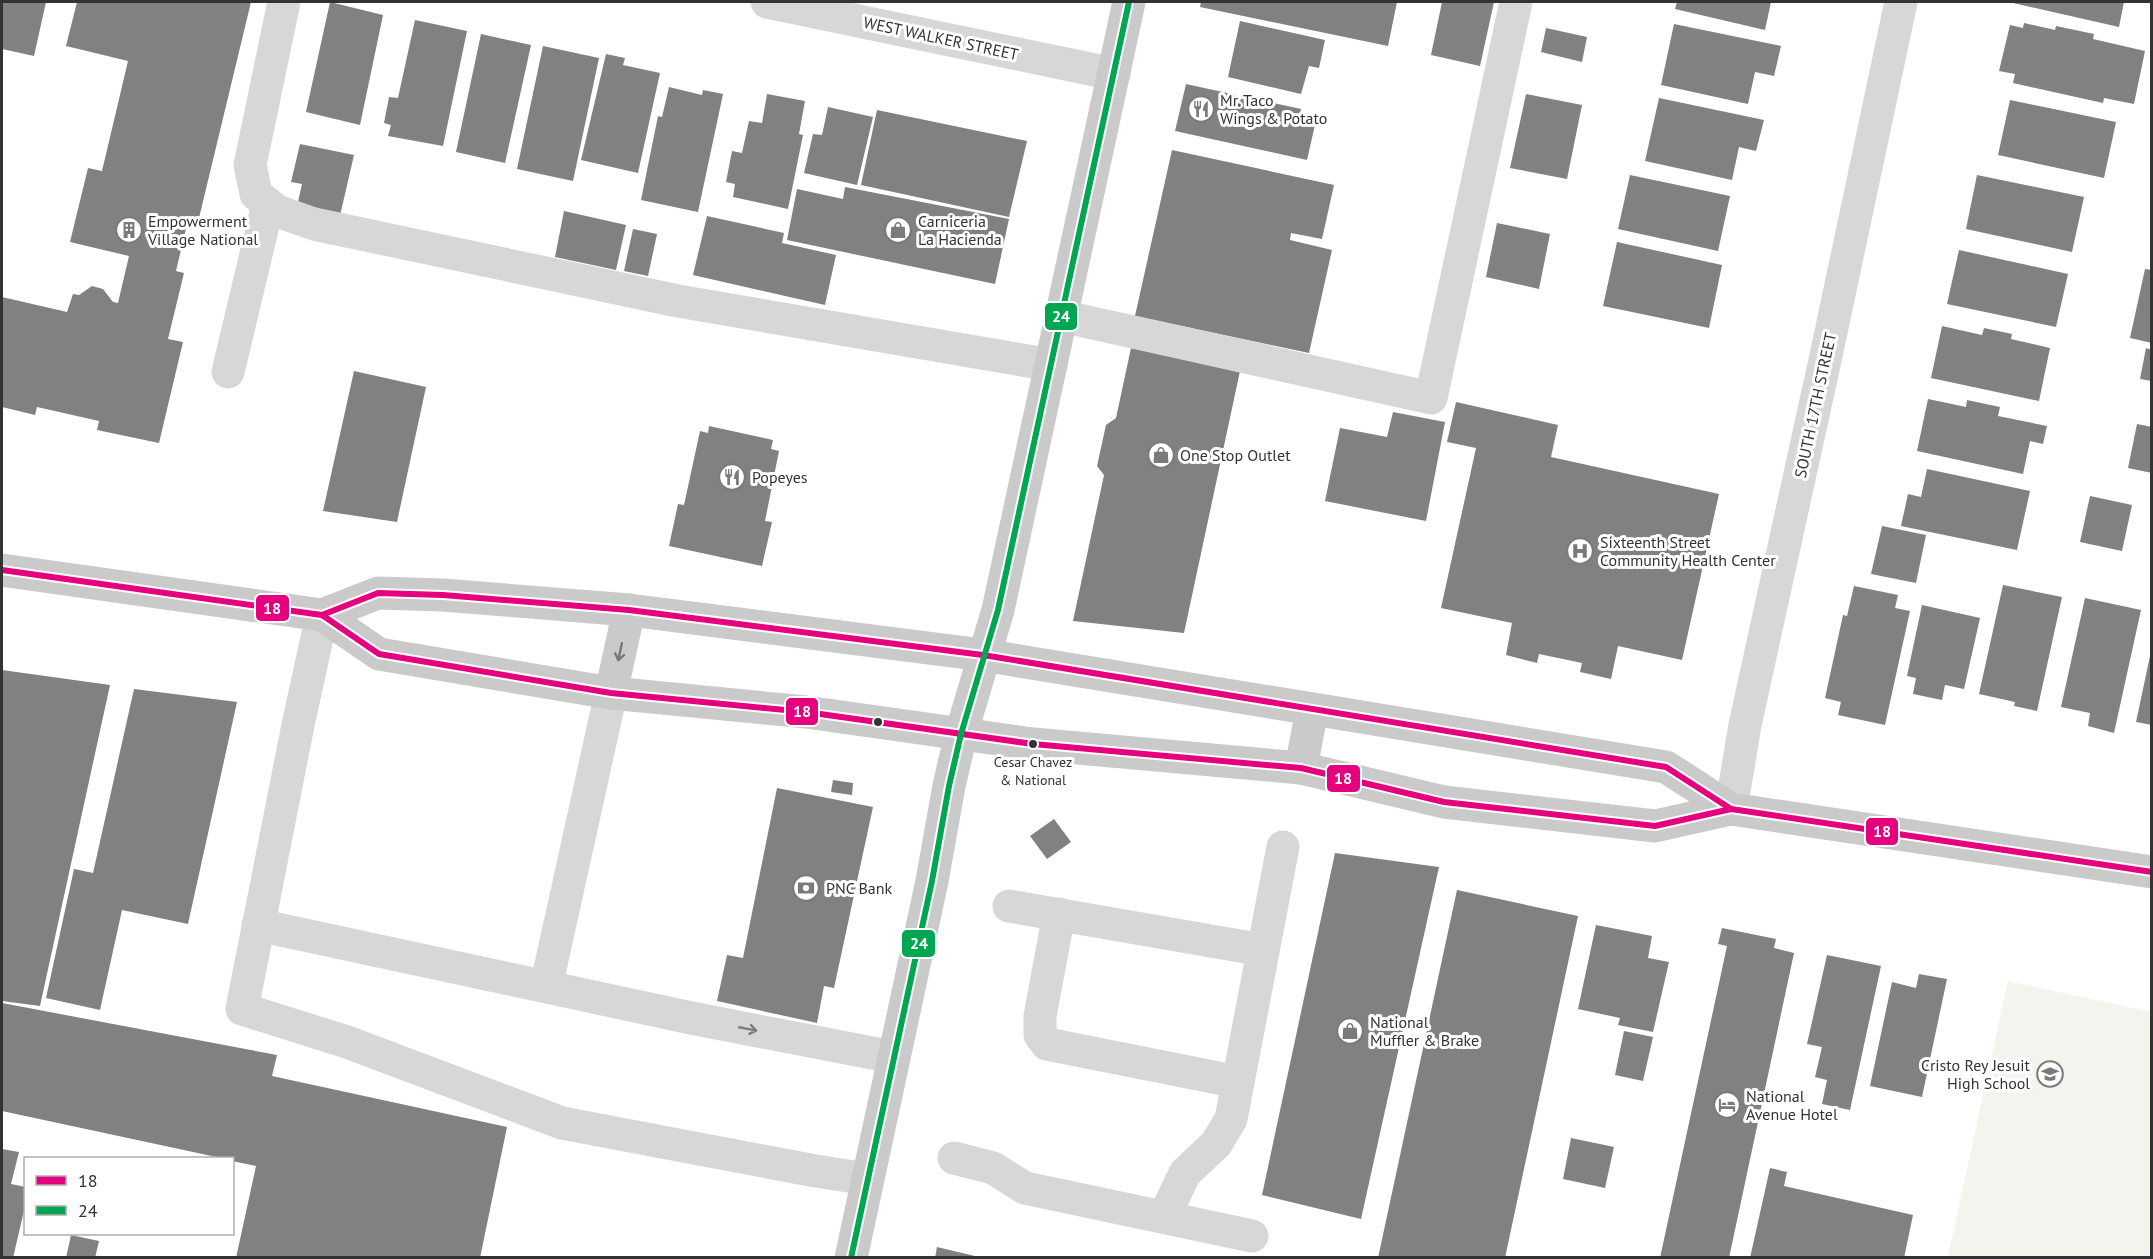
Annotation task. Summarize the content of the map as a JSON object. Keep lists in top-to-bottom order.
{
  "streets": {
    "street": ["WEST WALKER STREET", "SOUTH 17TH STREET"]
  },
  "places": {
    "restaurant": ["Mr. Taco Wings & Potato", "Popeyes"],
    "building": ["Empowerment Village National"],
    "shop": ["Carniceria La Hacienda", "One Stop Outlet", "National Muffler & Brake"],
    "hospital": ["Sixteenth Street Community Health Center"],
    "other": ["Cesar Chavez & National"],
    "bank": ["PNC Bank"],
    "school or university": ["Cristo Rey Jesuit High School"],
    "hotel": ["National Avenue Hotel"]
  },
  "lines": ["transit line 24", "transit line 18"],
  "legend": ["18", "24"]
}
